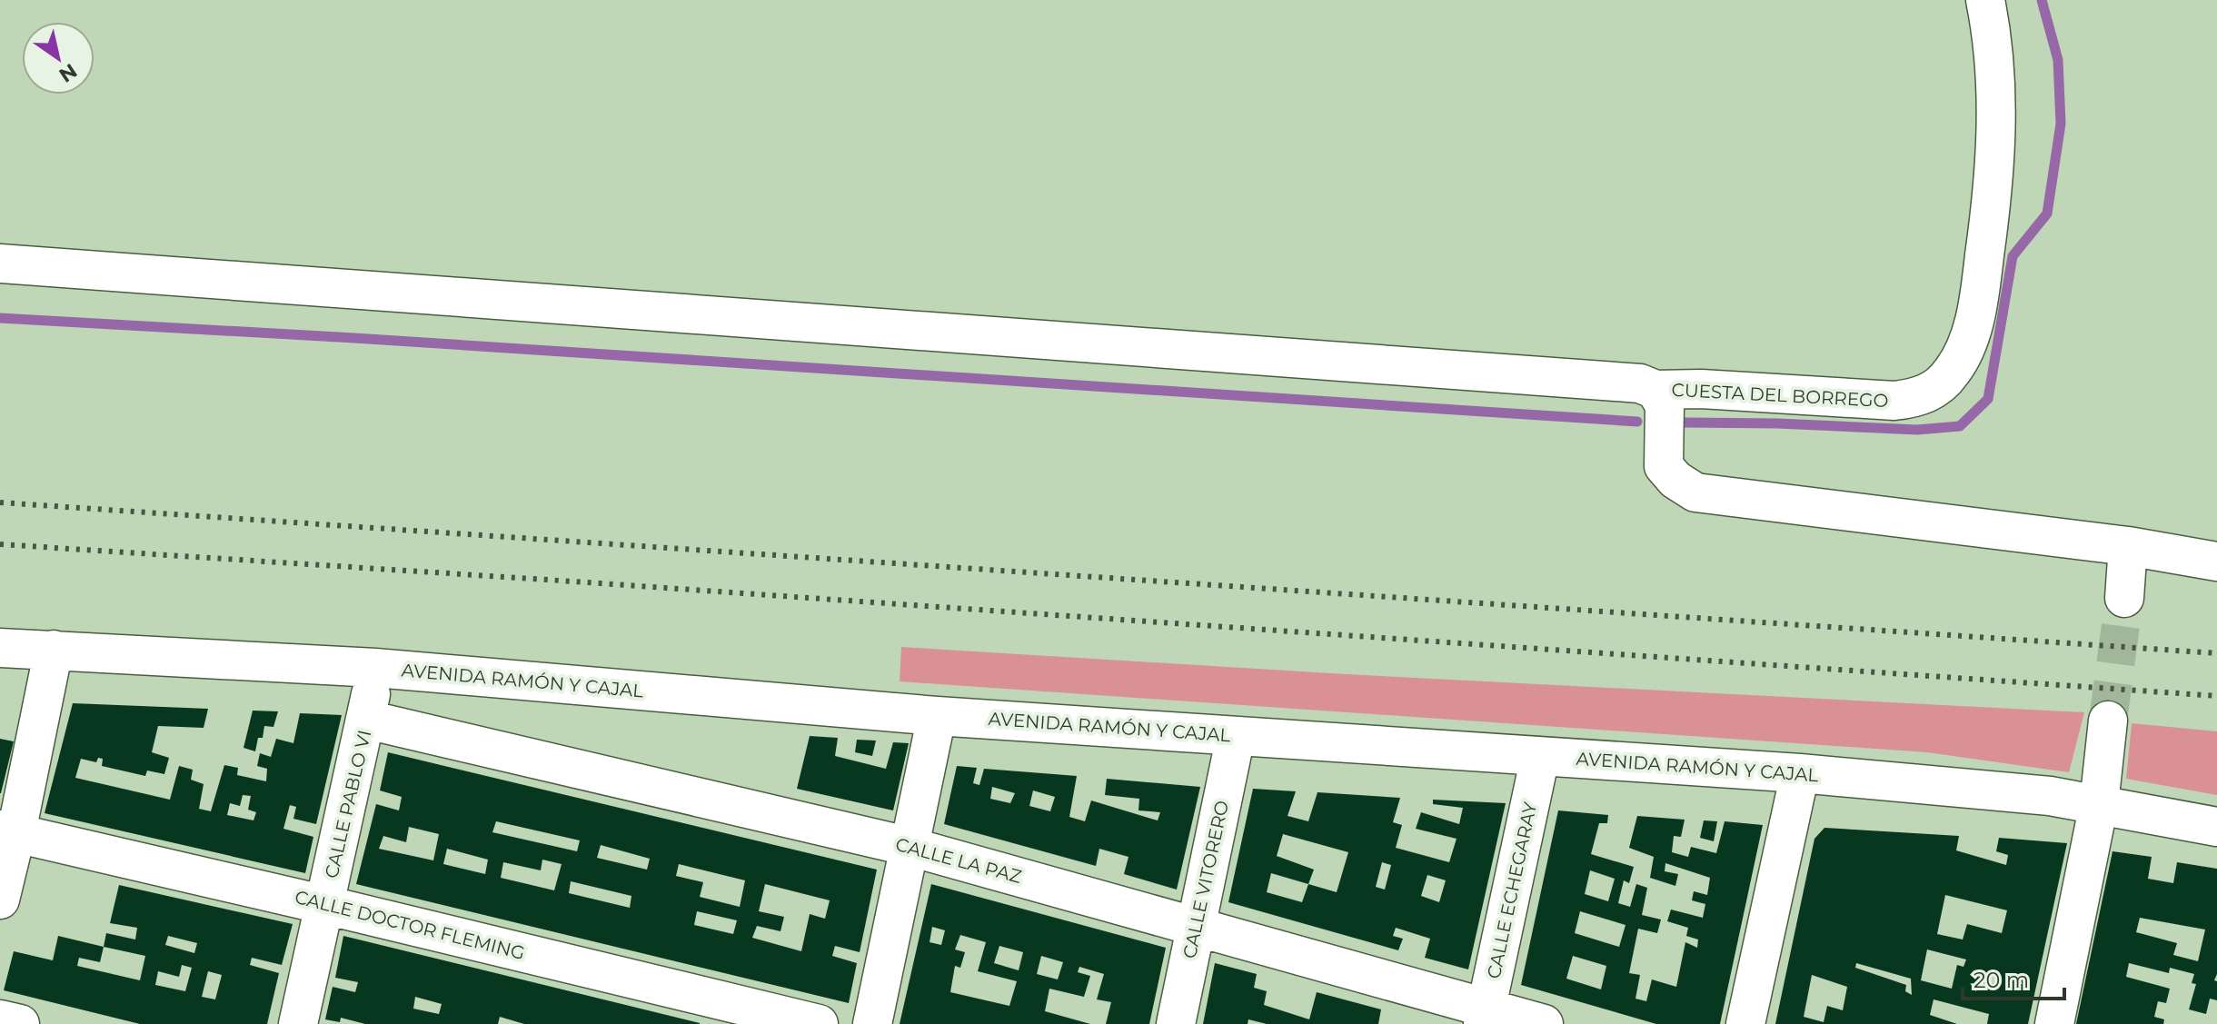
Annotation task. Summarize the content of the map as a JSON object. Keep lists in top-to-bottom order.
{
  "streets": {
    "street": [
      "CUESTA DEL BORREGO",
      "AVENIDA RAMÓN Y CAJAL",
      "CALLE PABLO VI",
      "CALLE LA PAZ",
      "CALLE VITORERO",
      "CALLE ECHEGARAY",
      "CALLE DOCTOR FLEMING"
    ]
  },
  "crossings": [
    ["AVENIDA RAMÓN Y CAJAL", "CALLE PABLO VI"],
    ["AVENIDA RAMÓN Y CAJAL", "CALLE VITORERO"],
    ["AVENIDA RAMÓN Y CAJAL", "CALLE ECHEGARAY"],
    ["CALLE PABLO VI", "CALLE LA PAZ"],
    ["CALLE PABLO VI", "CALLE DOCTOR FLEMING"],
    ["CALLE LA PAZ", "CALLE VITORERO"],
    ["CALLE LA PAZ", "CALLE ECHEGARAY"]
  ],
  "scale_bar": "20 m",
  "north": "bottom right"
}
